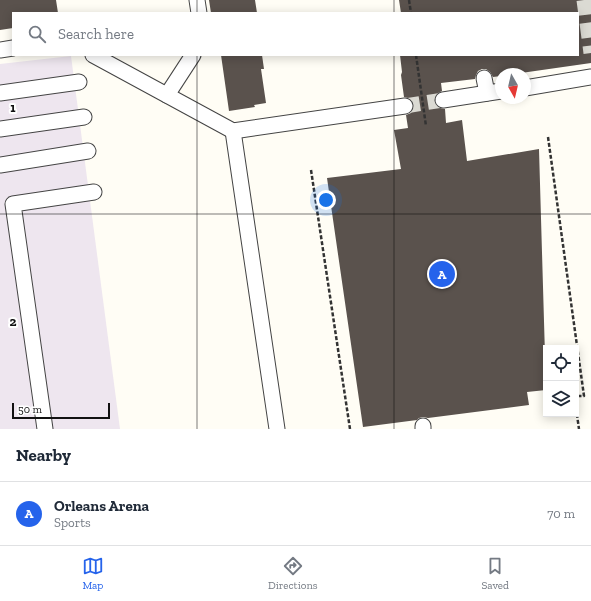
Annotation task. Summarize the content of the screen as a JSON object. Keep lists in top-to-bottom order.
{
  "scale_bar": "50 m",
  "north": "bottom",
  "page": {
    "search": "Search here",
    "pins": "A",
    "scale": "50 m",
    "heading": "Nearby",
    "list": [
      {
        "mark": "A",
        "name": "Orleans Arena",
        "note": "Sports",
        "value": "70 m"
      }
    ],
    "nav": ["Map", "Directions", "Saved"]
  },
  "grid": {
    "rows": ["1", "2"]
  }
}
